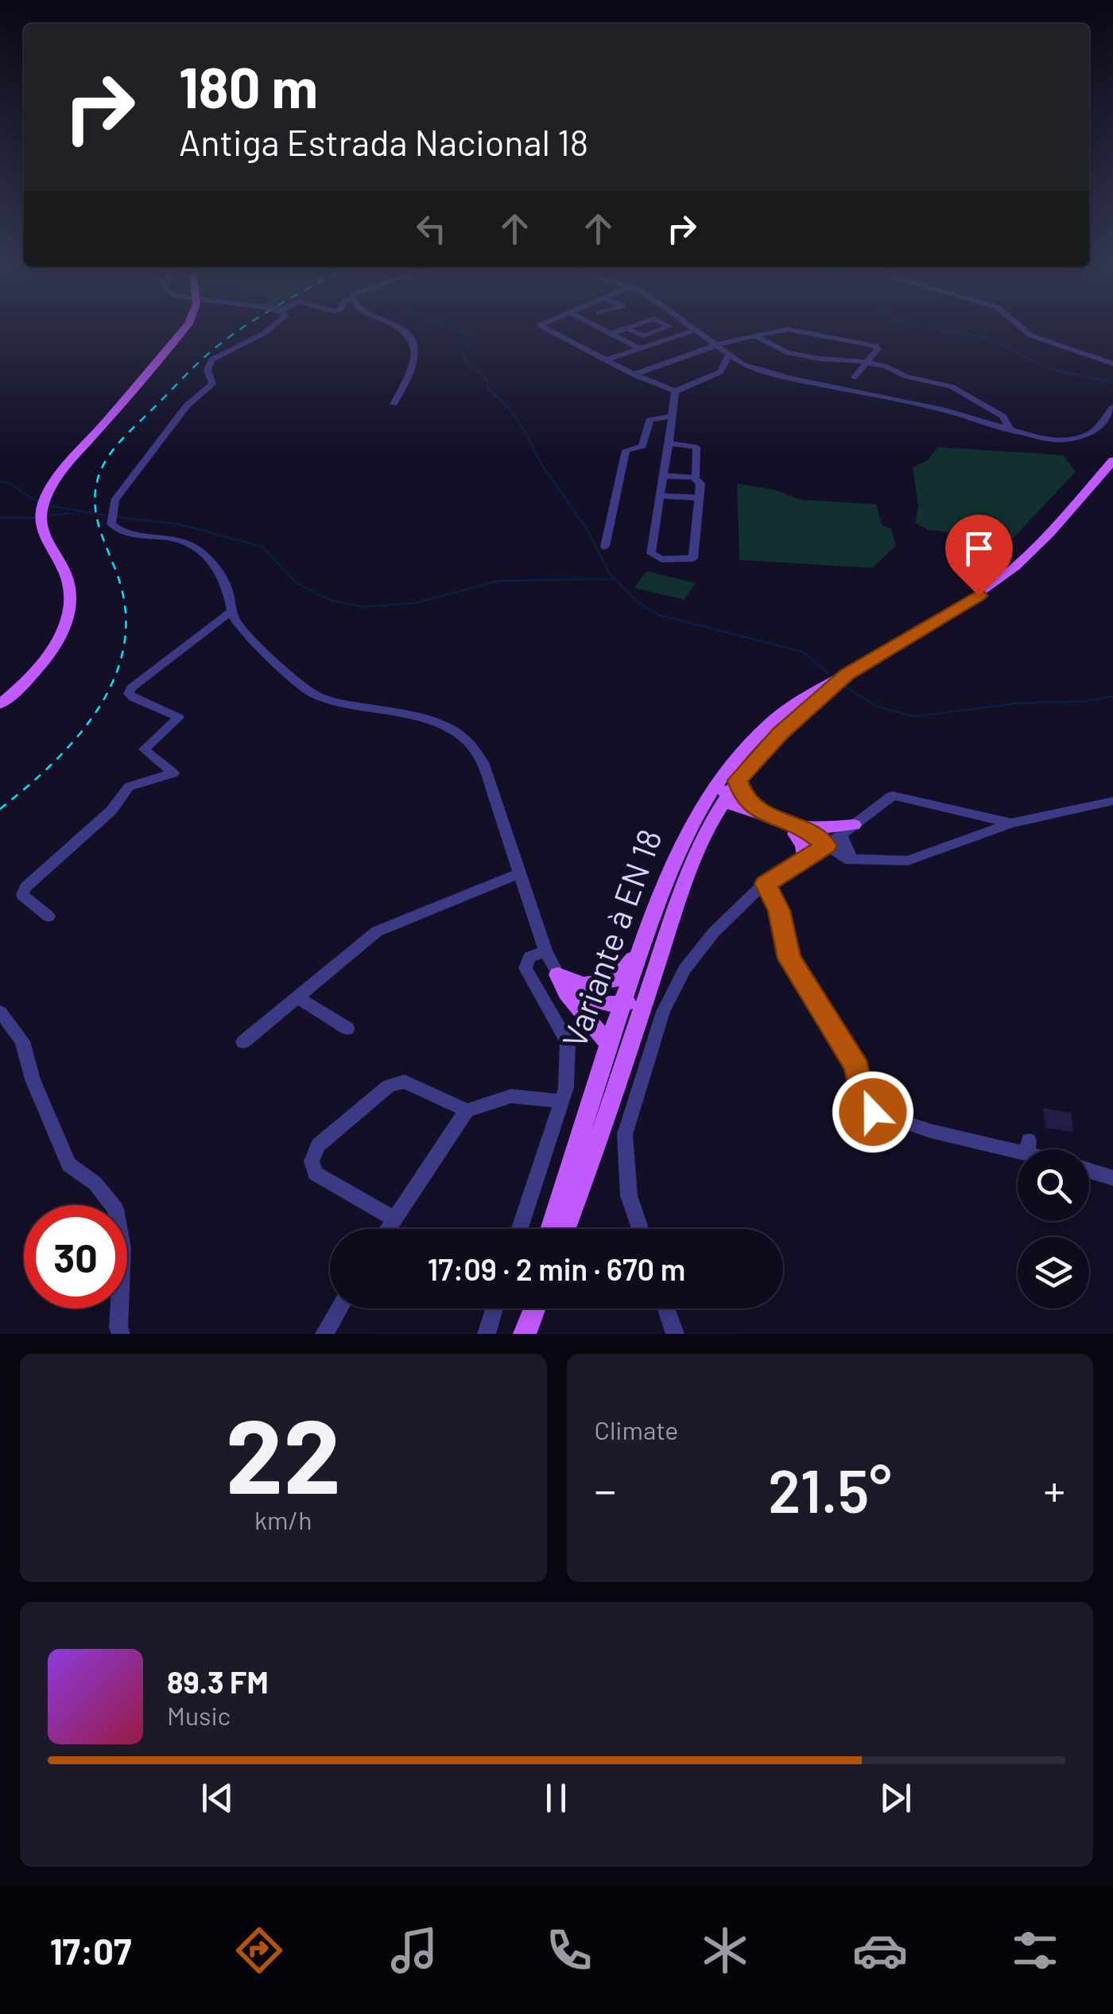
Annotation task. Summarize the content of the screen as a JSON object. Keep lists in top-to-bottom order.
{
  "streets": {
    "main road": ["Variante à EN 18"]
  },
  "page": {
    "turn": ["180 m", "Antiga Estrada Nacional 18"],
    "limit": "30",
    "trip": "17:09 · 2 min · 670 m",
    "tile": [
      ["22", "km/h"],
      "Climate"
    ],
    "heat": ["−", "21.5°", "+"],
    "song": ["89.3 FM", "Music"],
    "tabs": "17:07"
  }
}
